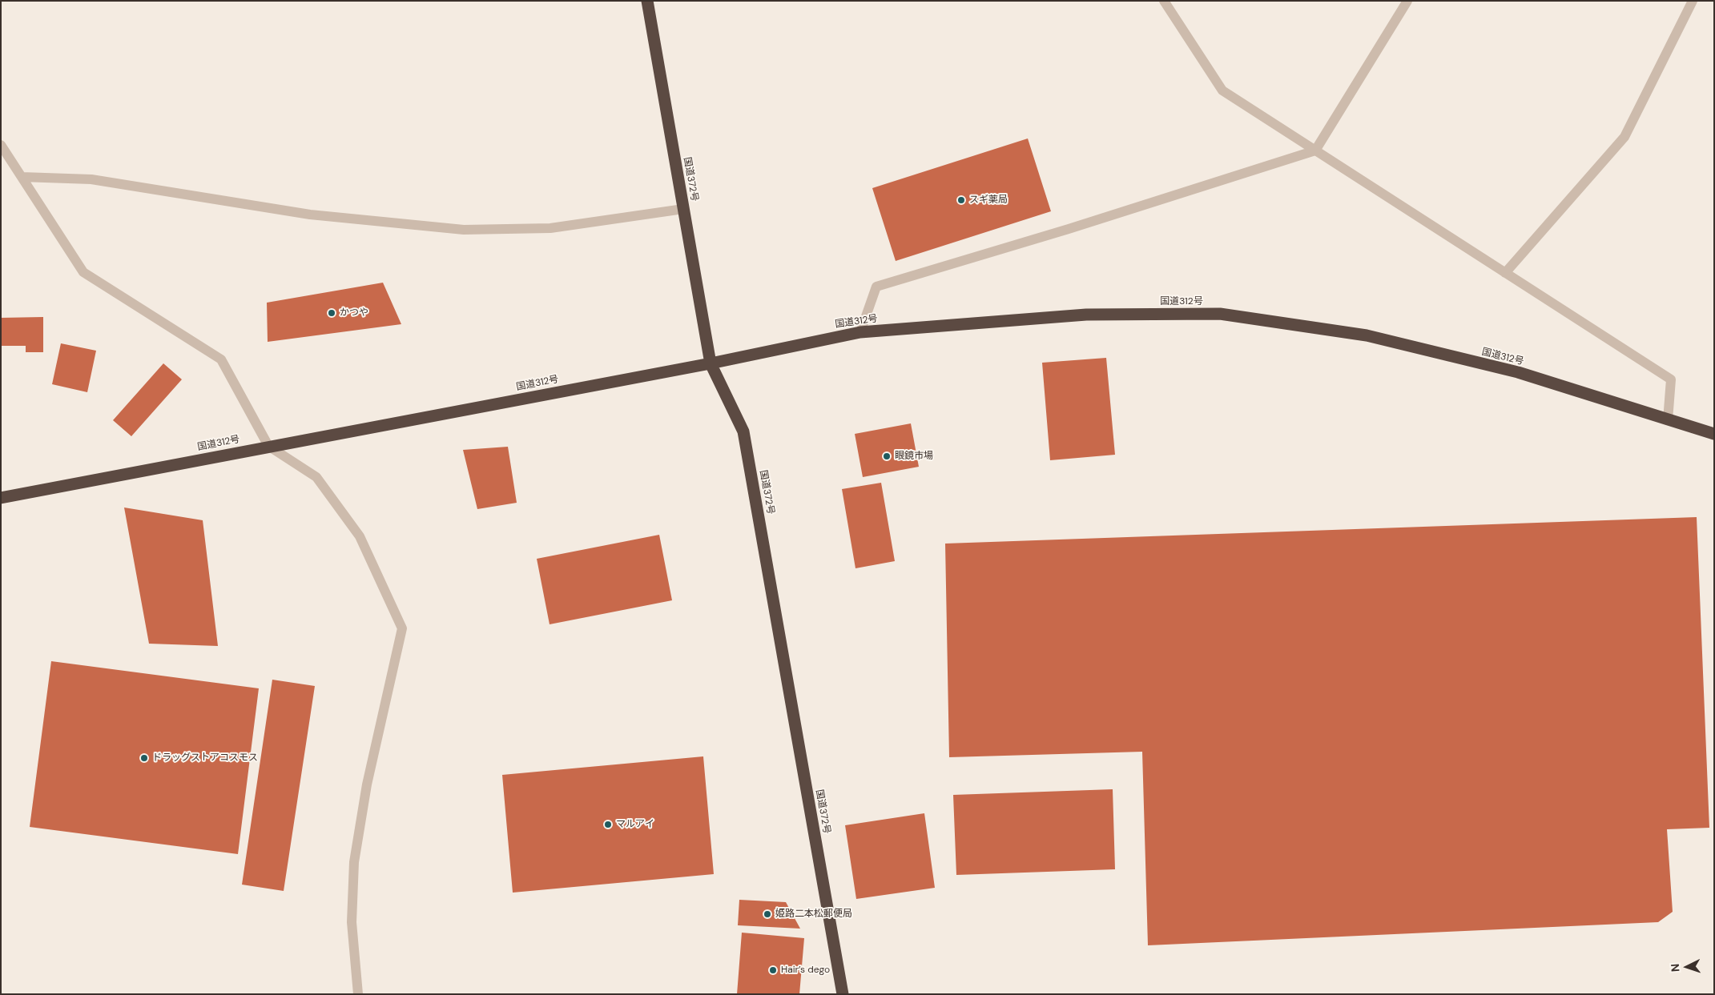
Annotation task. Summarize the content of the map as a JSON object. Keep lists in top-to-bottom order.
{
  "streets": {
    "highway": ["国道372号", "国道312号"]
  },
  "crossings": [
    ["国道372号", "国道312号"]
  ],
  "places": [
    "スギ薬局",
    "かつや",
    "眼鏡市場",
    "ドラッグストアコスモス",
    "マルアイ",
    "姫路二本松郵便局",
    "Hair’s dego"
  ],
  "north": "left"
}
